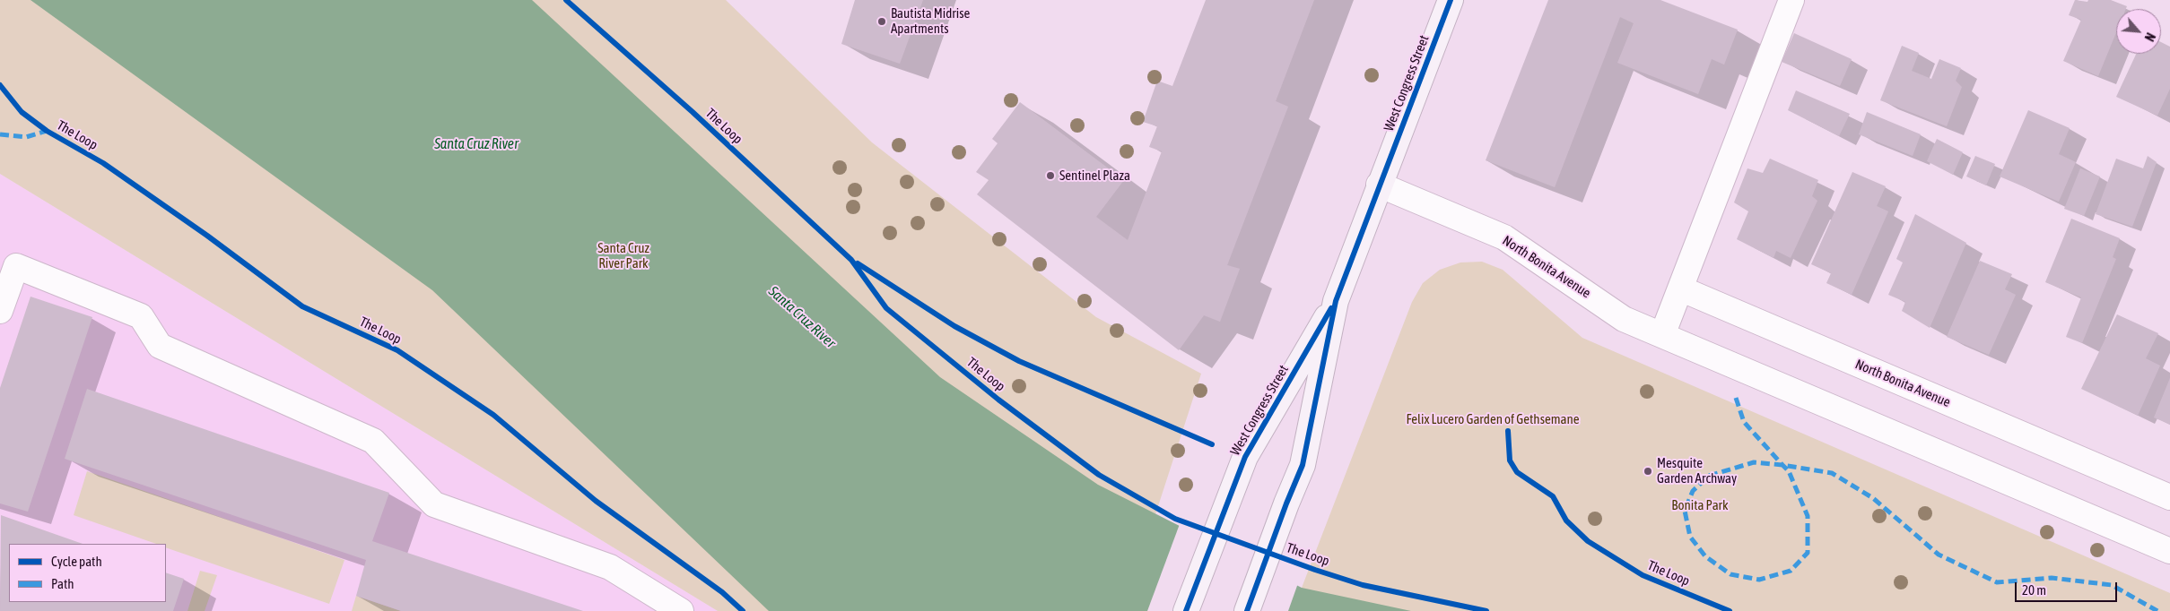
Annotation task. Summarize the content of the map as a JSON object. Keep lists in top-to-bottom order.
{
  "streets": {
    "main road": ["West Congress Street"],
    "street": ["North Bonita Avenue"],
    "cycle path": ["The Loop"]
  },
  "crossings": [
    ["West Congress Street", "North Bonita Avenue"]
  ],
  "water": ["Santa Cruz River"],
  "parks": ["Santa Cruz River Park", "Felix Lucero Garden of Gethsemane", "Bonita Park"],
  "places": ["Bautista Midrise Apartments", "Sentinel Plaza", "Mesquite Garden Archway"],
  "legend": ["Cycle path", "Path"],
  "scale_bar": "20 m",
  "north": "bottom right"
}
